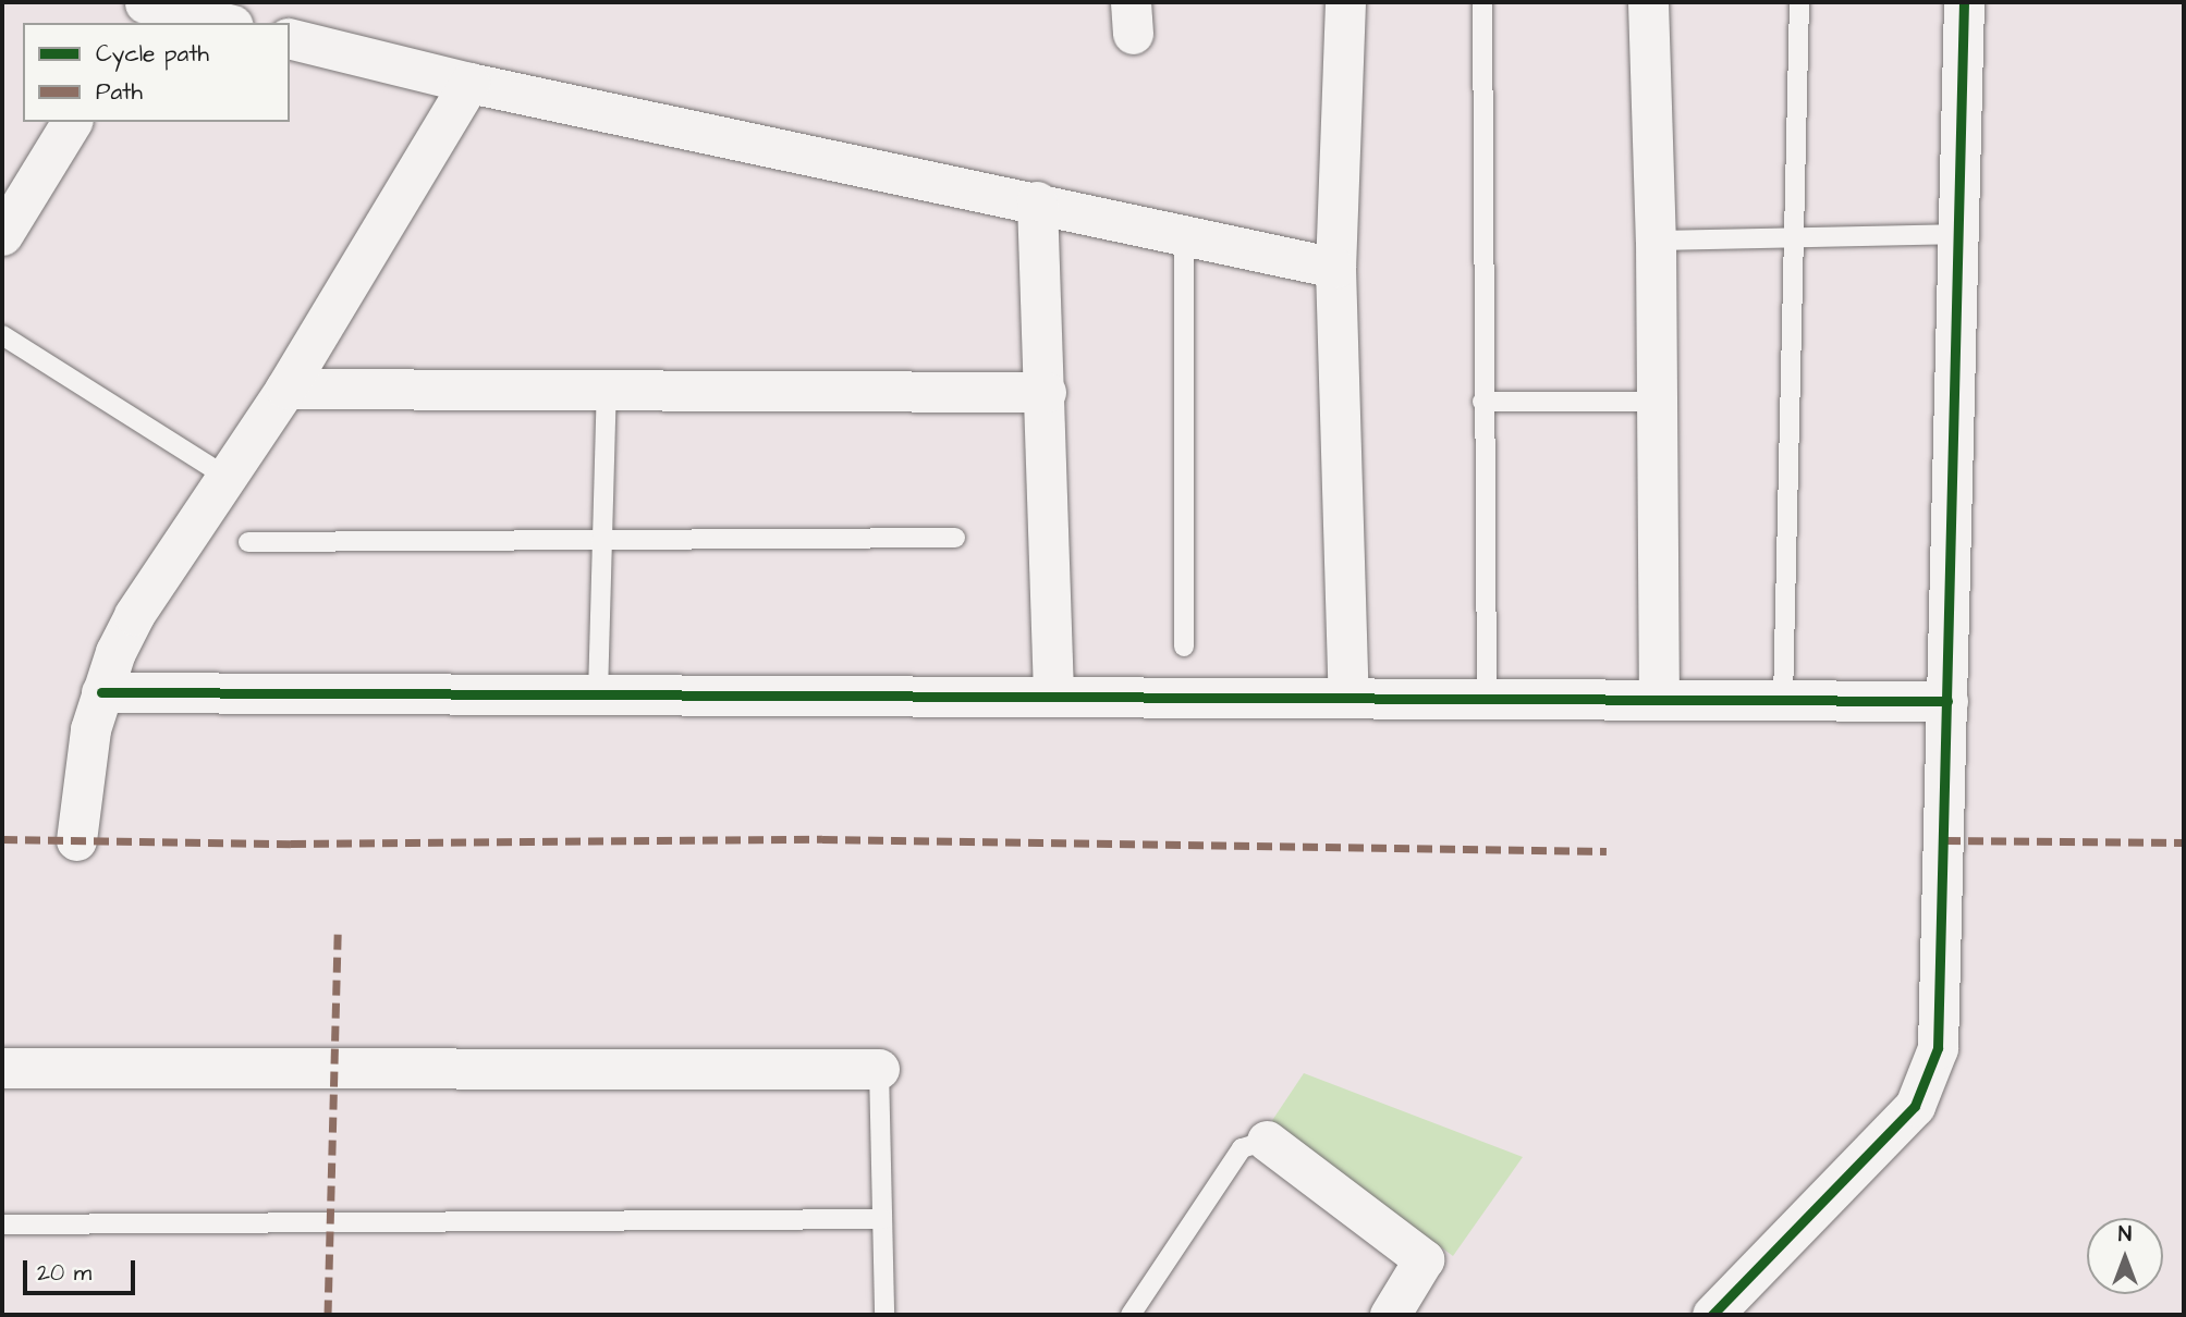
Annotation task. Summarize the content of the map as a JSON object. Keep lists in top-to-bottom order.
{
  "legend": ["Cycle path", "Path"],
  "scale_bar": "20 m",
  "north": "top"
}
